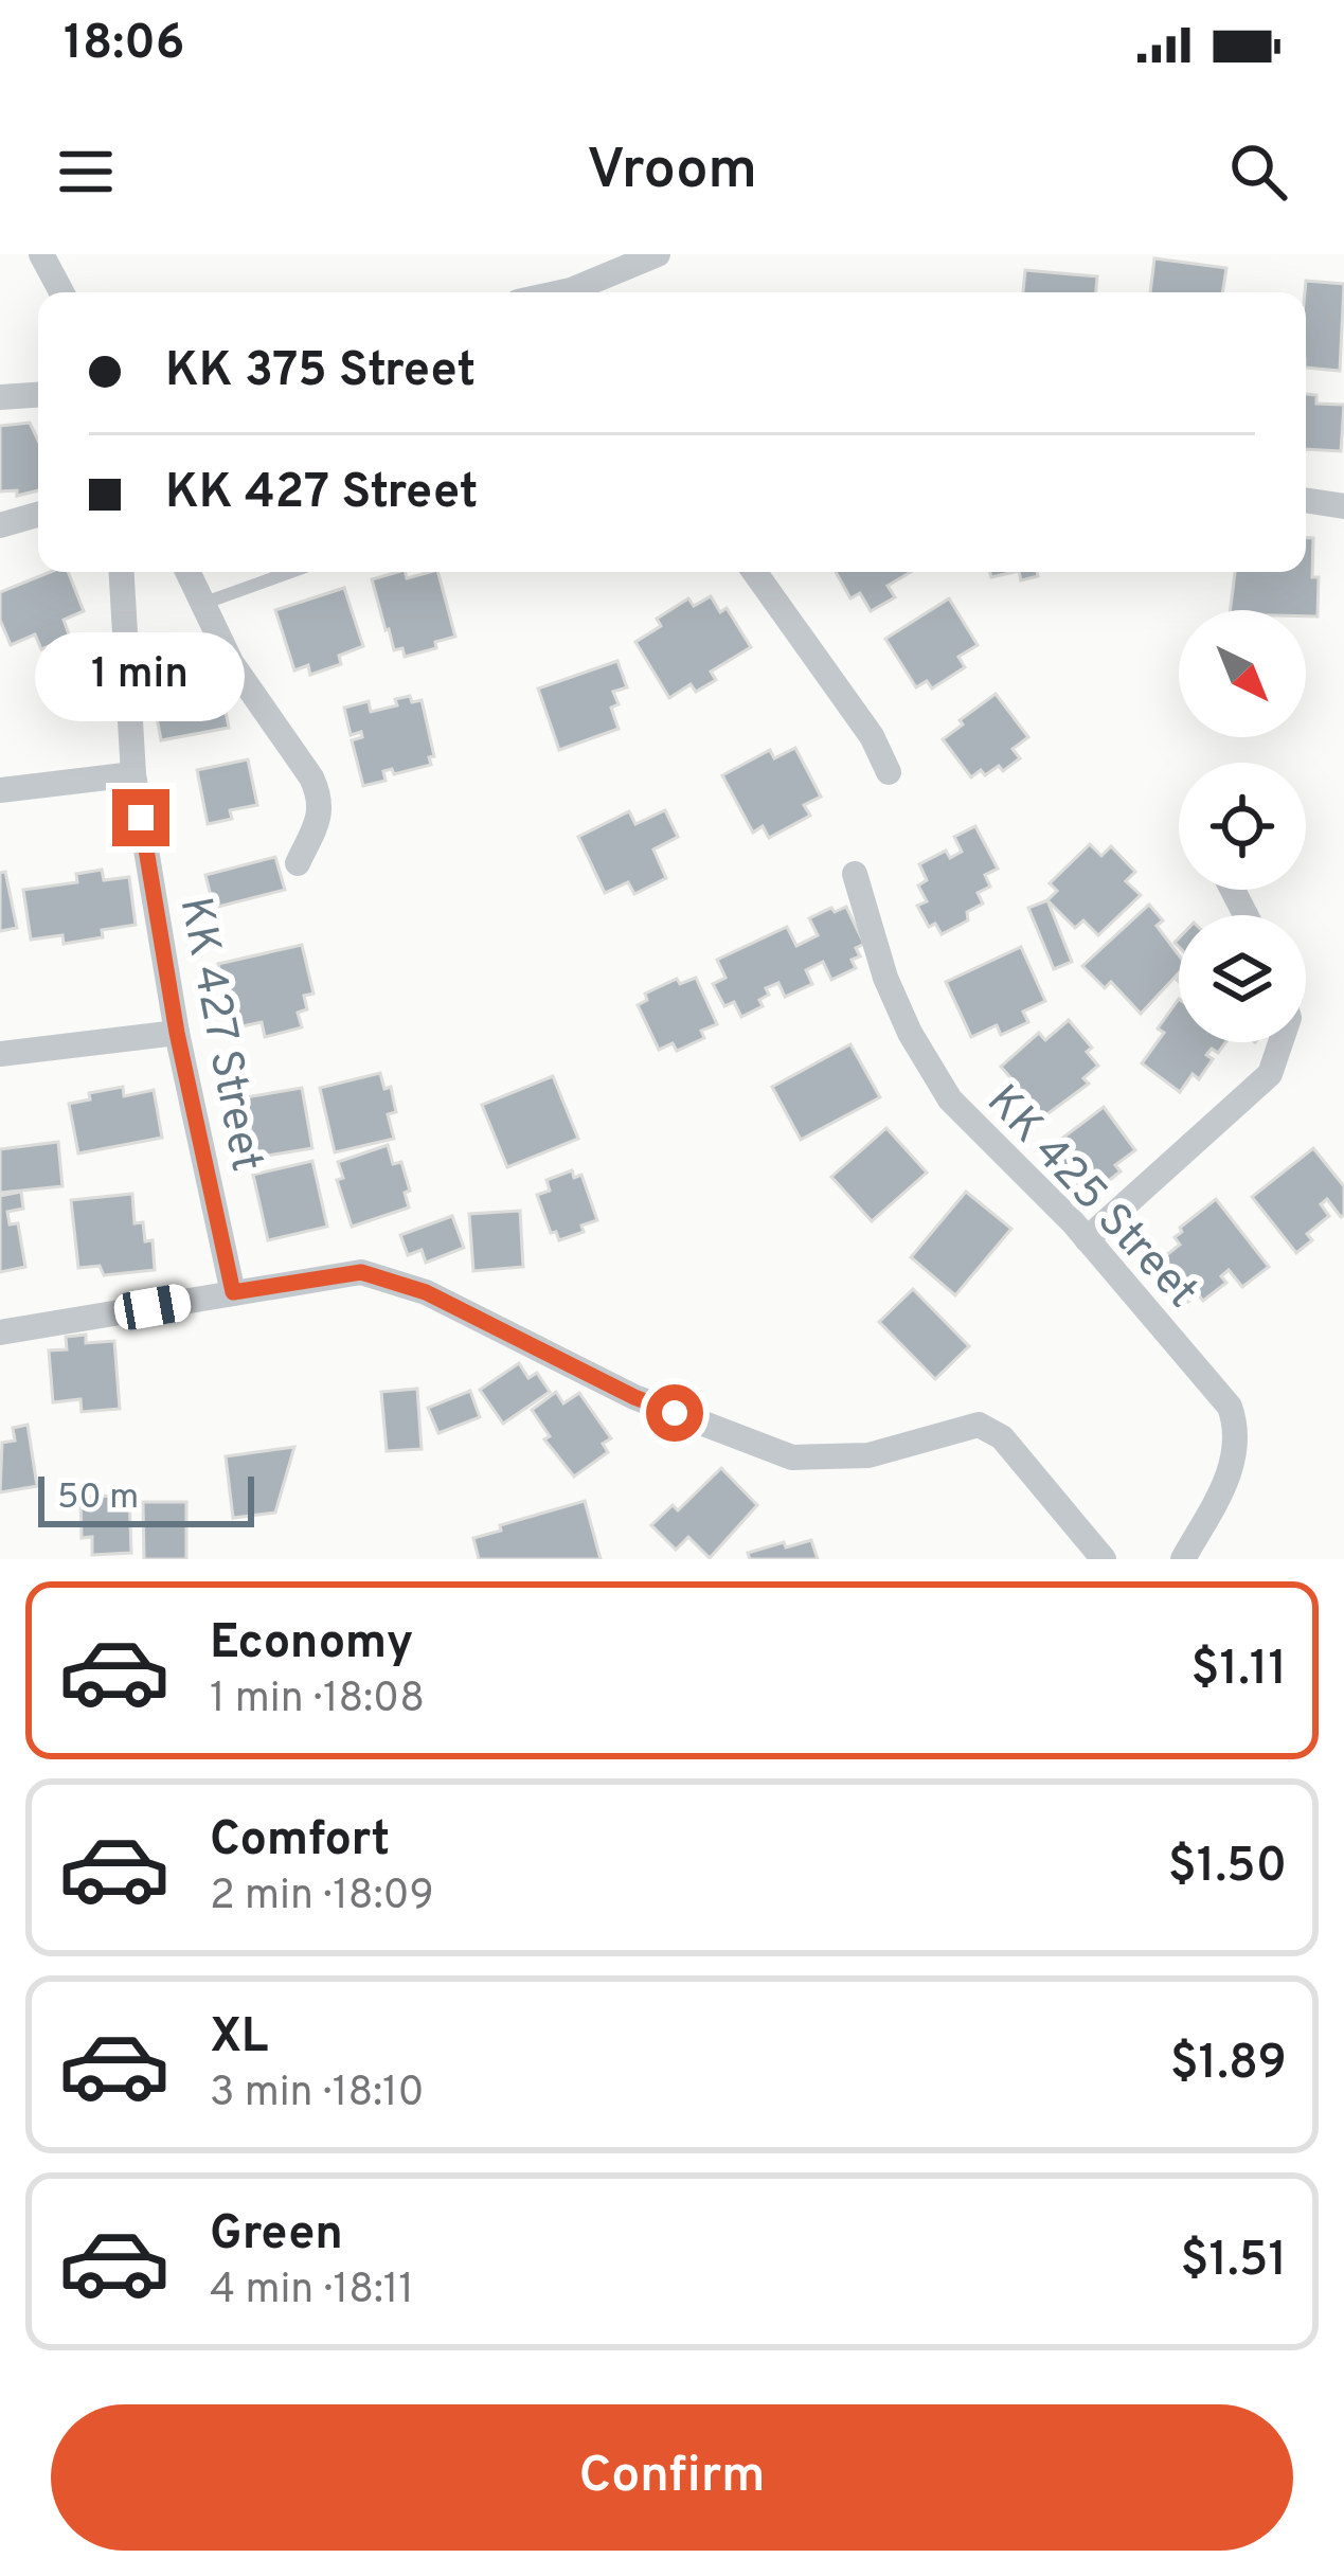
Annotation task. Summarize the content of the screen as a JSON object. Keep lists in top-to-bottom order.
{
  "streets": {
    "street": ["KK 427 Street", "KK 425 Street"]
  },
  "scale_bar": "50 m",
  "north": "bottom right",
  "page": {
    "status": "18:06",
    "header": "Vroom",
    "banner": ["KK 375 Street", "KK 427 Street"],
    "bubble": "1 min",
    "scale": "50 m",
    "list": [
      {
        "name": "Economy",
        "note": "1 min · 18:08",
        "value": "$1.11"
      },
      {
        "name": "Comfort",
        "note": "2 min · 18:09",
        "value": "$1.50"
      },
      {
        "name": "XL",
        "note": "3 min · 18:10",
        "value": "$1.89"
      },
      {
        "name": "Green",
        "note": "4 min · 18:11",
        "value": "$1.51"
      }
    ],
    "buttons": "Confirm"
  }
}
